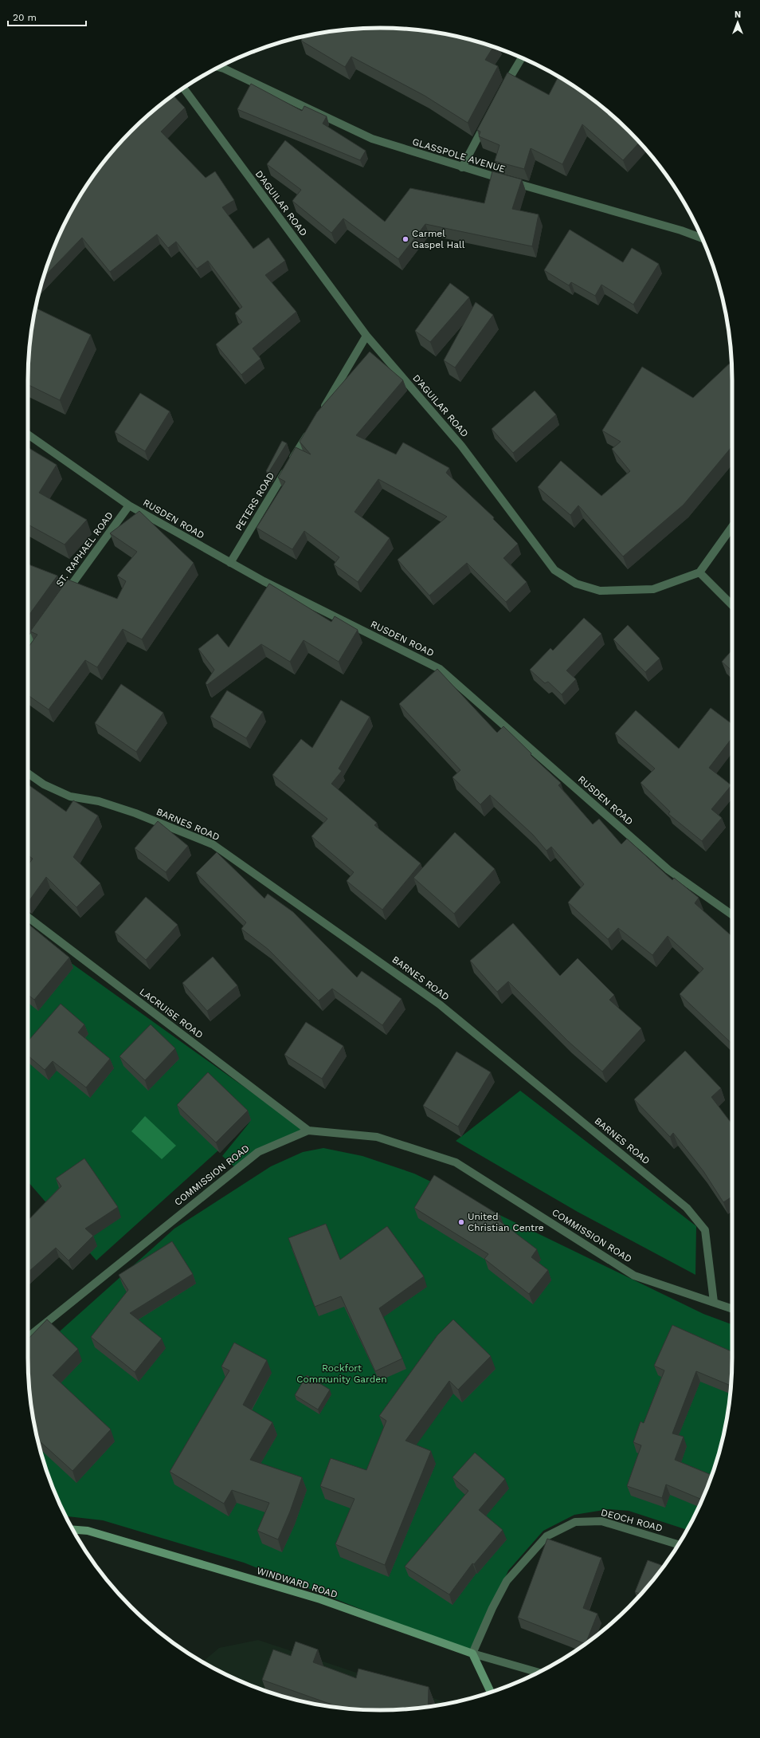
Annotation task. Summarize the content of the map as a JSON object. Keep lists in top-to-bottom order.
{
  "streets": {
    "main road": ["WINDWARD ROAD"],
    "street": [
      "GLASSPOLE AVENUE",
      "D'AGUILAR ROAD",
      "PETERS ROAD",
      "RUSDEN ROAD",
      "ST. RAPHAEL ROAD",
      "BARNES ROAD",
      "LACRUISE ROAD",
      "COMMISSION ROAD",
      "DEOCH ROAD"
    ]
  },
  "crossings": [
    ["PETERS ROAD", "RUSDEN ROAD"],
    ["RUSDEN ROAD", "ST. RAPHAEL ROAD"],
    ["BARNES ROAD", "COMMISSION ROAD"],
    ["LACRUISE ROAD", "COMMISSION ROAD"],
    ["DEOCH ROAD", "WINDWARD ROAD"]
  ],
  "parks": ["Rockfort Community Garden"],
  "places": ["Carmel Gaspel Hall", "United Christian Centre"],
  "scale_bar": "20 m",
  "north": "top"
}
